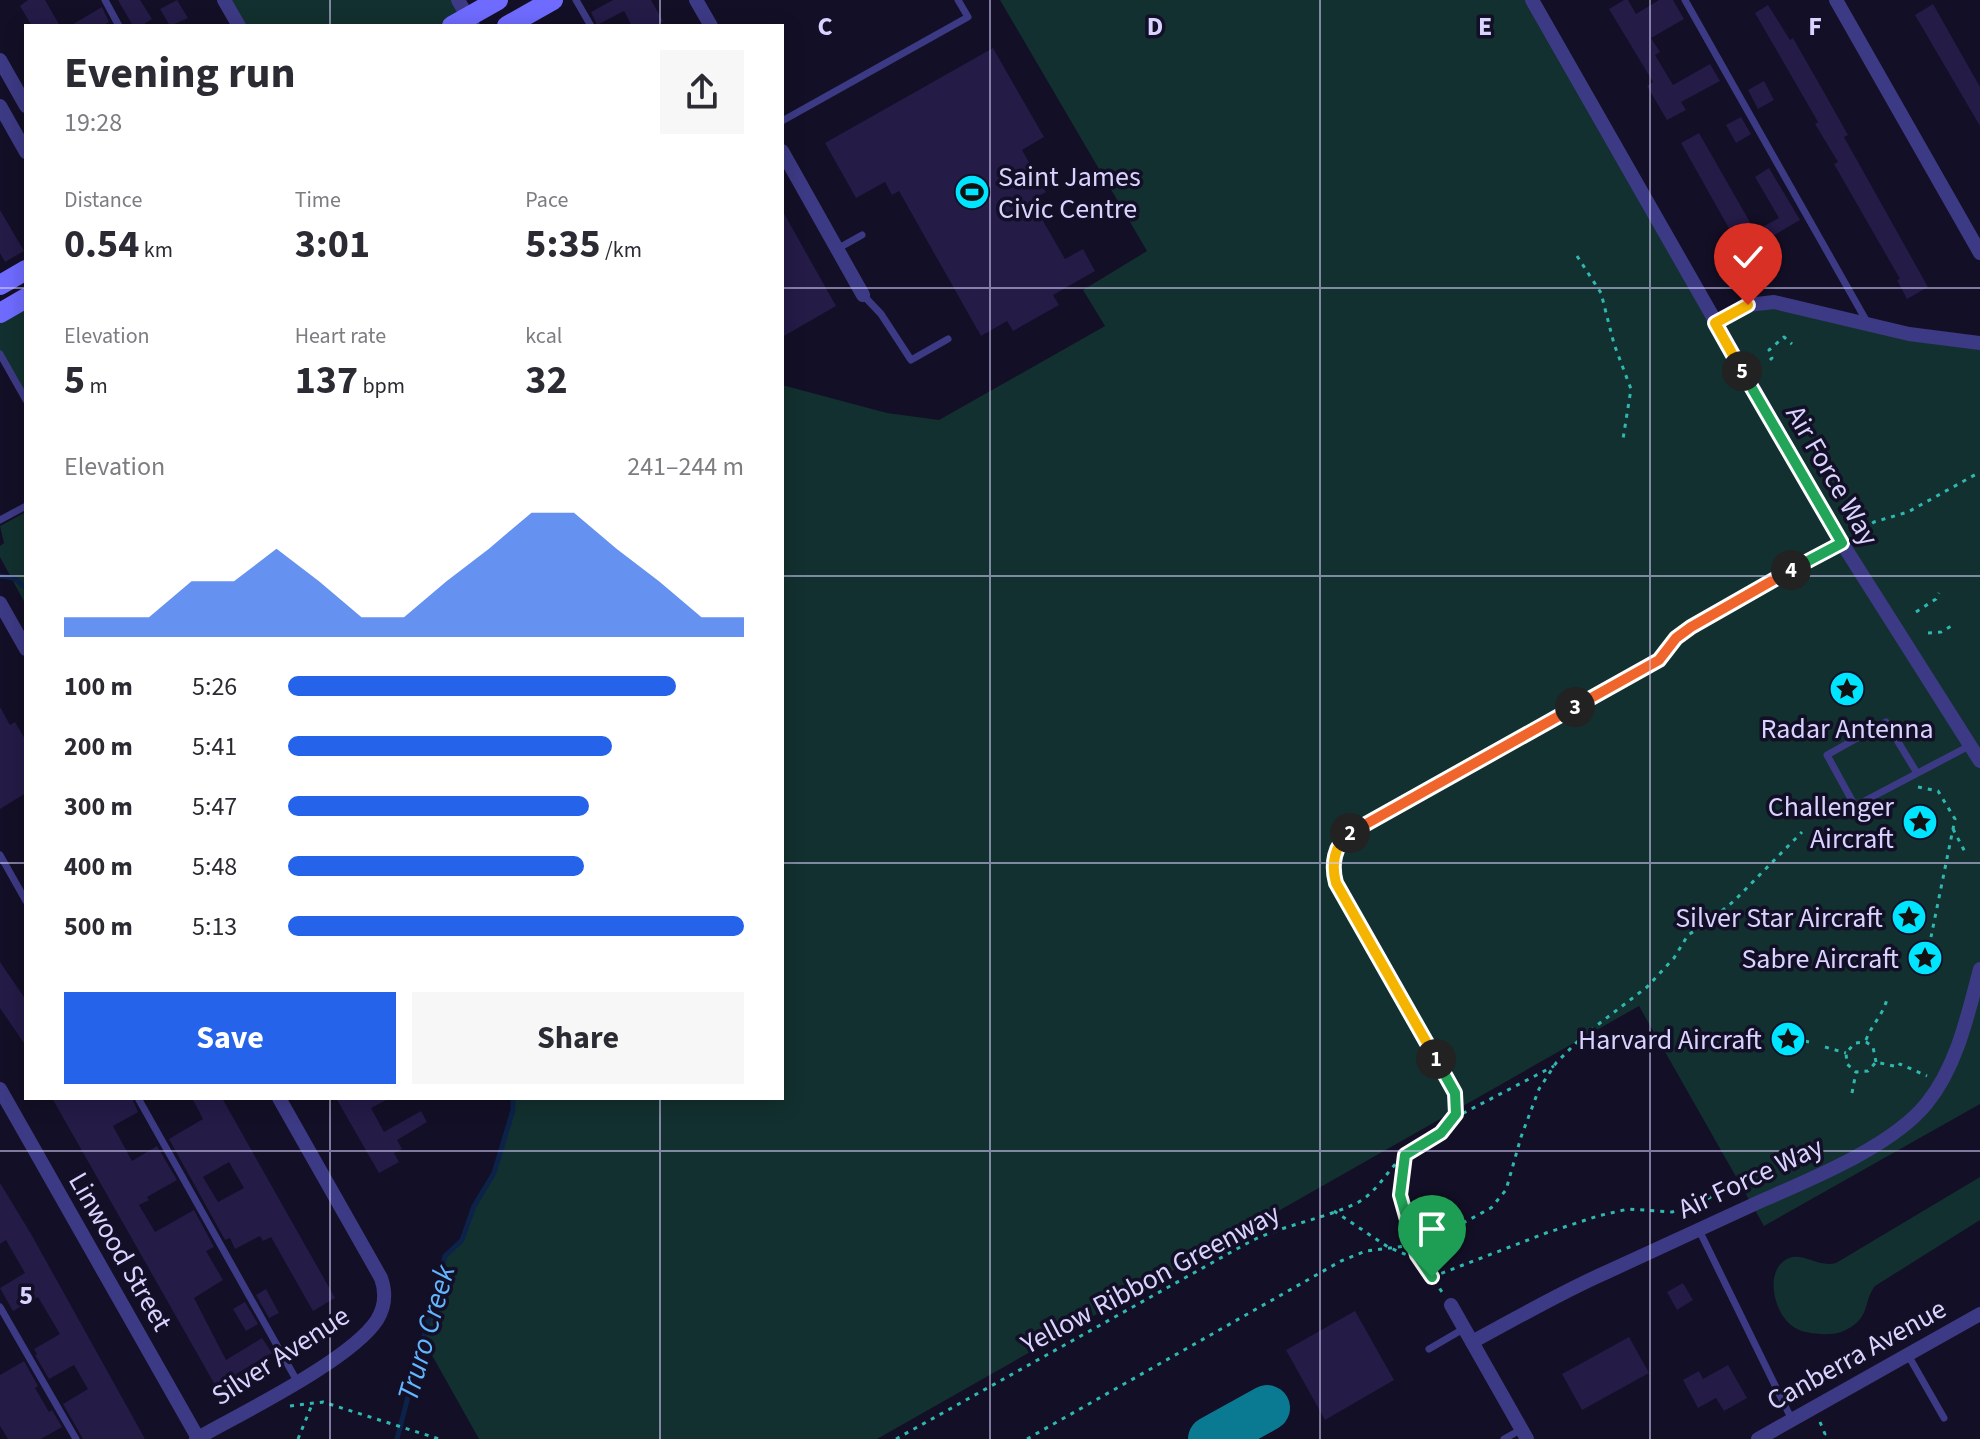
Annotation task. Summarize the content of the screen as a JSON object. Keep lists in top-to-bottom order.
{
  "streets": {
    "street": [
      "Air Force Way",
      "Linwood Street",
      "Canberra Avenue",
      "Silver Avenue"
    ],
    "path": ["Yellow Ribbon Greenway"]
  },
  "crossings": [
    ["Linwood Street", "Silver Avenue"]
  ],
  "water": ["Truro Creek"],
  "places": {
    "sports": ["Saint James Civic Centre"],
    "place": [
      "Radar Antenna",
      "Challenger Aircraft",
      "Silver Star Aircraft",
      "Sabre Aircraft",
      "Harvard Aircraft"
    ]
  },
  "page": {
    "heading": ["Evening run", "19:28"],
    "stats": [
      ["Distance", "0.54 km"],
      ["Time", "3:01"],
      ["Pace", "5:35 /km"],
      ["Elevation", "5 m"],
      ["Heart rate", "137 bpm"],
      ["kcal", "32"]
    ],
    "pins": [
      "5",
      "4",
      "3",
      "2",
      "1"
    ],
    "chart": ["Elevation", "241–244 m"],
    "list": [
      {
        "name": "100 m",
        "note": "5:26"
      },
      {
        "name": "200 m",
        "note": "5:41"
      },
      {
        "name": "300 m",
        "note": "5:47"
      },
      {
        "name": "400 m",
        "note": "5:48"
      },
      {
        "name": "500 m",
        "note": "5:13"
      }
    ],
    "buttons": ["Save", "Share"]
  },
  "grid": {
    "columns": [
      "C",
      "D",
      "E",
      "F"
    ],
    "rows": ["5"]
  }
}
